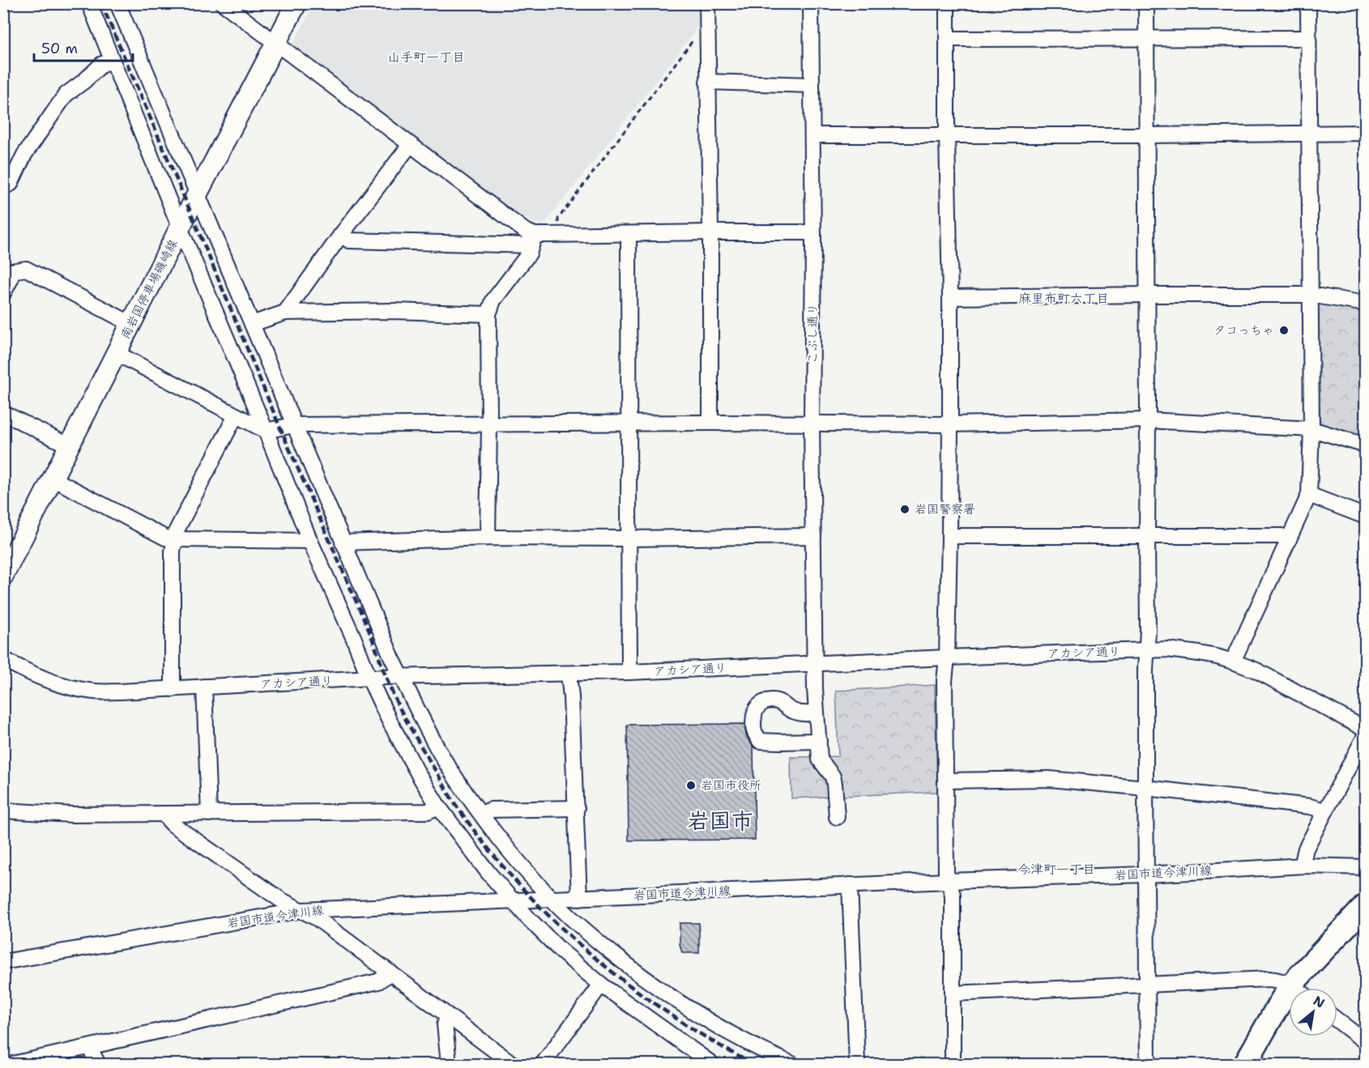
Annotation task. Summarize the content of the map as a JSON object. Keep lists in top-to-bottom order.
{
  "streets": {
    "main road": ["南岩国停車場磯崎線"],
    "street": ["こぶし通り", "アカシア通り", "岩国市道今津川線"]
  },
  "crossings": [
    ["こぶし通り", "アカシア通り"]
  ],
  "districts": [
    "山手町一丁目",
    "麻里布町六丁目",
    "岩国市",
    "今津町一丁目"
  ],
  "places": ["タコっちゃ", "岩国警察署", "岩国市役所"],
  "scale_bar": "50 m",
  "north": "top right"
}
